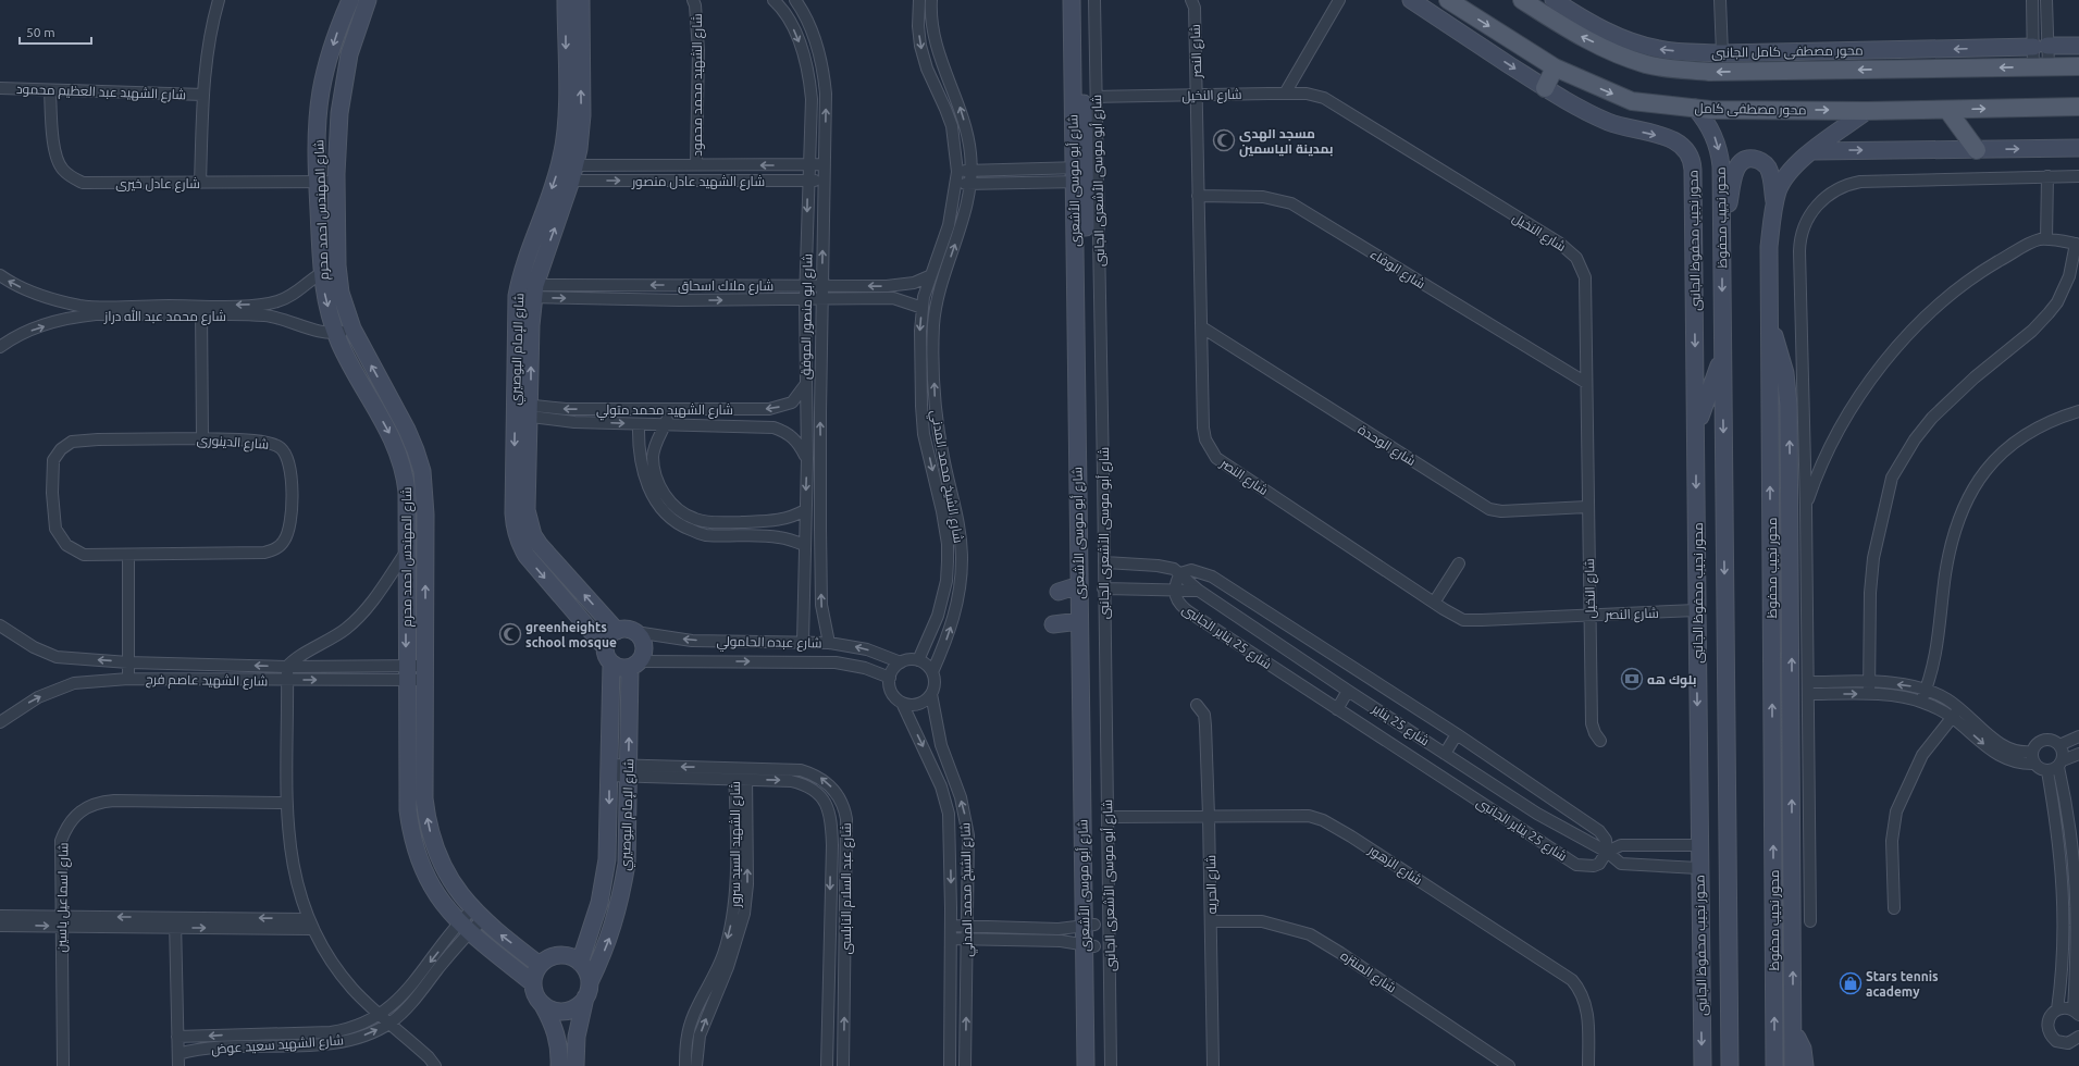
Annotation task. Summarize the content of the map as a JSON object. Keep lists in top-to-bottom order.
{
  "streets": {
    "main road": ["محور مصطفى كامل"],
    "street": [
      "شارع النصر",
      "محور مصطفى كامل الجانبى",
      "شارع الشهيد محمد محمود",
      "شارع الشهيد عبد العظيم محمود",
      "شارع النخيل",
      "شارع الشهيد عادل منصور",
      "شارع أبو موسى الأشعرى",
      "شارع أبو موسى الأشعرى الجانبى",
      "شارع عادل خيرى",
      "شارع المهندس احمد محرم",
      "محور نجيب محفوظ",
      "محور نجيب محفوظ الجانبى",
      "شارع الوفاء",
      "شارع ملاك اسحاق",
      "شارع محمد عبد الله دراز",
      "شارع ابو منصور الموفق",
      "شارع الإمام البوصيري",
      "شارع الشهيد محمد متولي",
      "شارع الدينورى",
      "شارع الوحدة",
      "شارع الشيخ محمد المدني",
      "شارع 25 يناير الجانبى",
      "شارع عبده الحامولي",
      "شارع الشهيد عاصم فرج",
      "شارع 25 يناير",
      "شارع الشهيد السيد سرور",
      "شارع الزهور",
      "شارع الحريه",
      "شارع عبد السلام النابلسى",
      "شارع اسماعيل ياسين",
      "شارع المنتزه",
      "شارع الشهيد سعيد عوض"
    ]
  },
  "crossings": [
    ["شارع النصر", "شارع النخيل"],
    ["شارع النصر", "محور نجيب محفوظ الجانبى"],
    ["شارع النصر", "شارع الوفاء"],
    ["شارع النصر", "شارع الوحدة"],
    ["شارع الشهيد محمد محمود", "شارع الشهيد عادل منصور"],
    ["شارع الشهيد عبد العظيم محمود", "شارع عادل خيرى"],
    ["شارع النخيل", "شارع أبو موسى الأشعرى الجانبى"],
    ["شارع النخيل", "شارع الوفاء"],
    ["شارع النخيل", "شارع الوحدة"],
    ["محور مصطفى كامل", "محور نجيب محفوظ"],
    ["شارع الشهيد عادل منصور", "شارع ابو منصور الموفق"],
    ["شارع الشهيد عادل منصور", "شارع الإمام البوصيري"],
    ["شارع أبو موسى الأشعرى الجانبى", "شارع 25 يناير"],
    ["شارع أبو موسى الأشعرى الجانبى", "شارع الزهور"],
    ["شارع عادل خيرى", "شارع المهندس احمد محرم"],
    ["شارع المهندس احمد محرم", "شارع محمد عبد الله دراز"],
    ["شارع المهندس احمد محرم", "شارع الإمام البوصيري"],
    ["شارع المهندس احمد محرم", "شارع الشهيد عاصم فرج"],
    ["شارع المهندس احمد محرم", "شارع الشهيد سعيد عوض"],
    ["محور نجيب محفوظ الجانبى", "شارع 25 يناير"],
    ["شارع ملاك اسحاق", "شارع ابو منصور الموفق"],
    ["شارع ملاك اسحاق", "شارع الإمام البوصيري"],
    ["شارع ملاك اسحاق", "شارع الشيخ محمد المدني"],
    ["شارع ابو منصور الموفق", "شارع الشهيد محمد متولي"],
    ["شارع ابو منصور الموفق", "شارع عبده الحامولي"],
    ["شارع الإمام البوصيري", "شارع الشهيد محمد متولي"],
    ["شارع الإمام البوصيري", "شارع عبده الحامولي"],
    ["شارع الإمام البوصيري", "شارع عبد السلام النابلسى"],
    ["شارع الشيخ محمد المدني", "شارع عبده الحامولي"],
    ["شارع 25 يناير الجانبى", "شارع 25 يناير"],
    ["شارع الشهيد السيد سرور", "شارع عبد السلام النابلسى"],
    ["شارع الزهور", "شارع الحريه"],
    ["شارع الحريه", "شارع المنتزه"]
  ],
  "places": {
    "mosque": ["مسجد الهدى بمدينة الياسمين", "greenheights school mosque"],
    "bank": ["بلوك هه"],
    "shop": ["Stars tennis academy"]
  },
  "scale_bar": "50 m"
}
